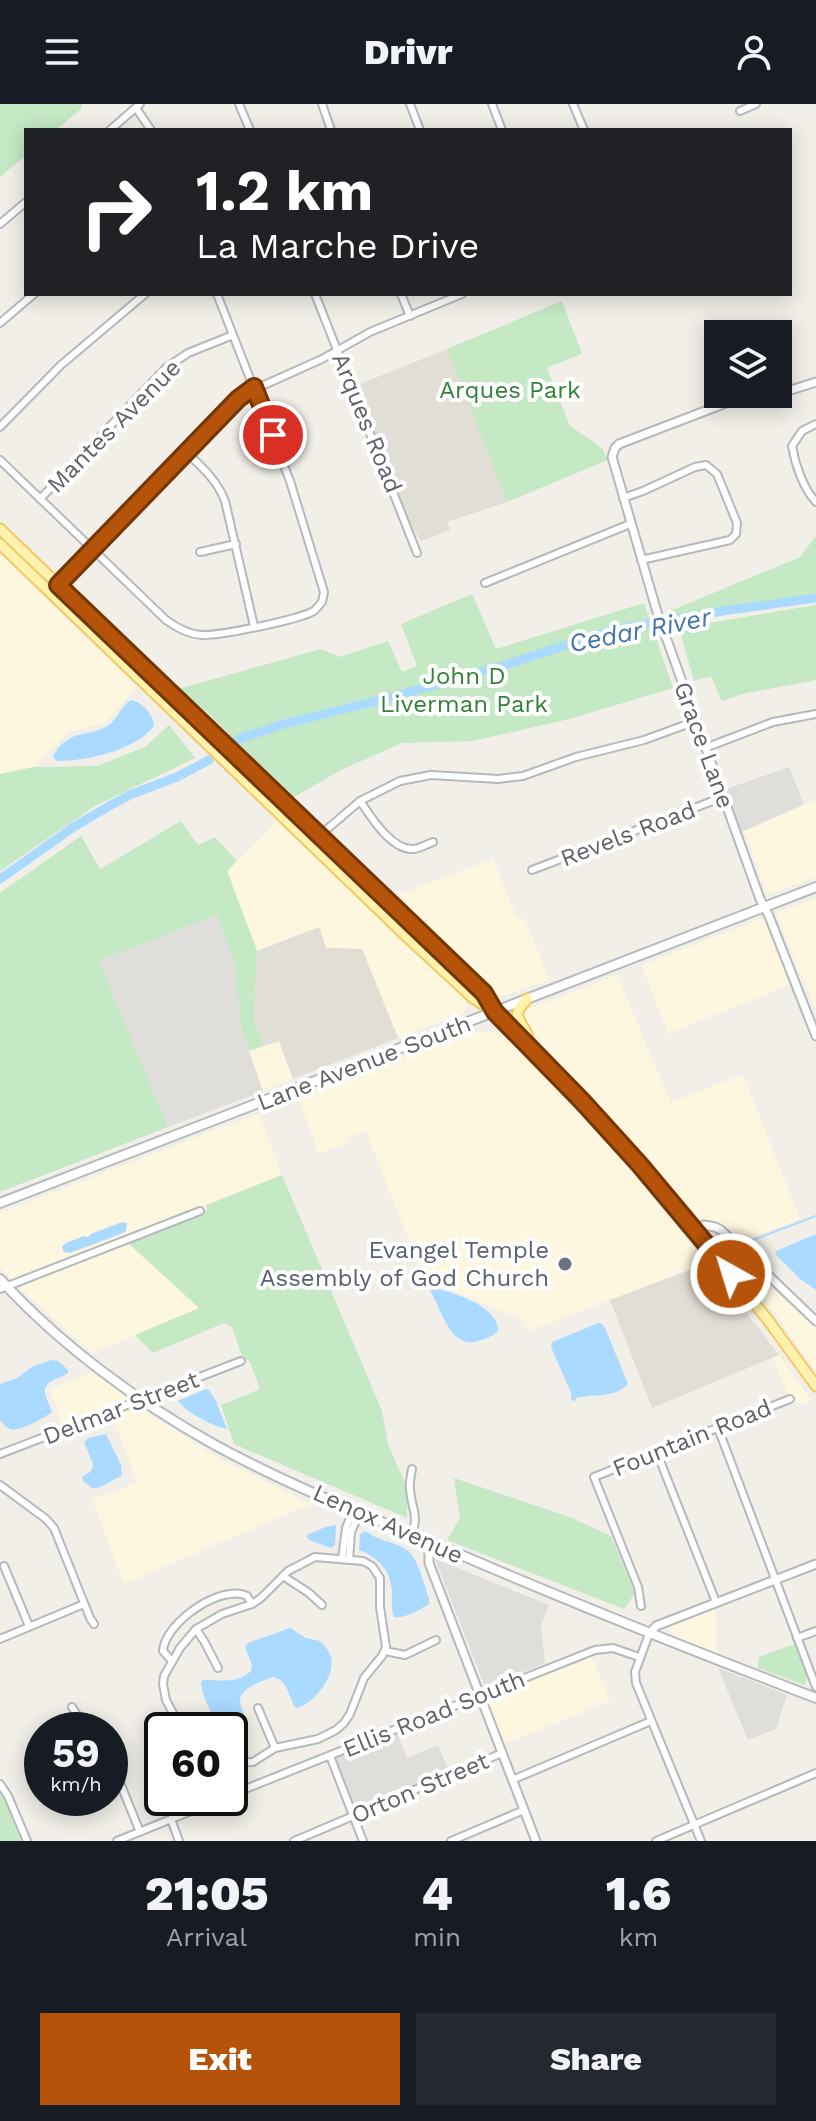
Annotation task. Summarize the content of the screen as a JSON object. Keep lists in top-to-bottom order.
{
  "streets": {
    "main road": ["Lane Avenue South", "Lenox Avenue"],
    "street": [
      "Arques Road",
      "Mantes Avenue",
      "Grace Lane",
      "Revels Road",
      "Delmar Street",
      "Fountain Road",
      "Ellis Road South",
      "Orton Street"
    ]
  },
  "crossings": [
    ["Grace Lane", "Revels Road"],
    ["Grace Lane", "Lane Avenue South"],
    ["Delmar Street", "Lenox Avenue"]
  ],
  "water": ["Cedar River"],
  "parks": ["Arques Park", "John D Liverman Park"],
  "places": ["Evangel Temple Assembly of God Church"],
  "page": {
    "header": "Drivr",
    "turn": ["1.2 km", "La Marche Drive"],
    "speed": "59 km/h",
    "limit": "60",
    "eta": [
      "21:05",
      "Arrival",
      "4",
      "min",
      "1.6",
      "km"
    ],
    "buttons": ["Exit", "Share"]
  }
}
